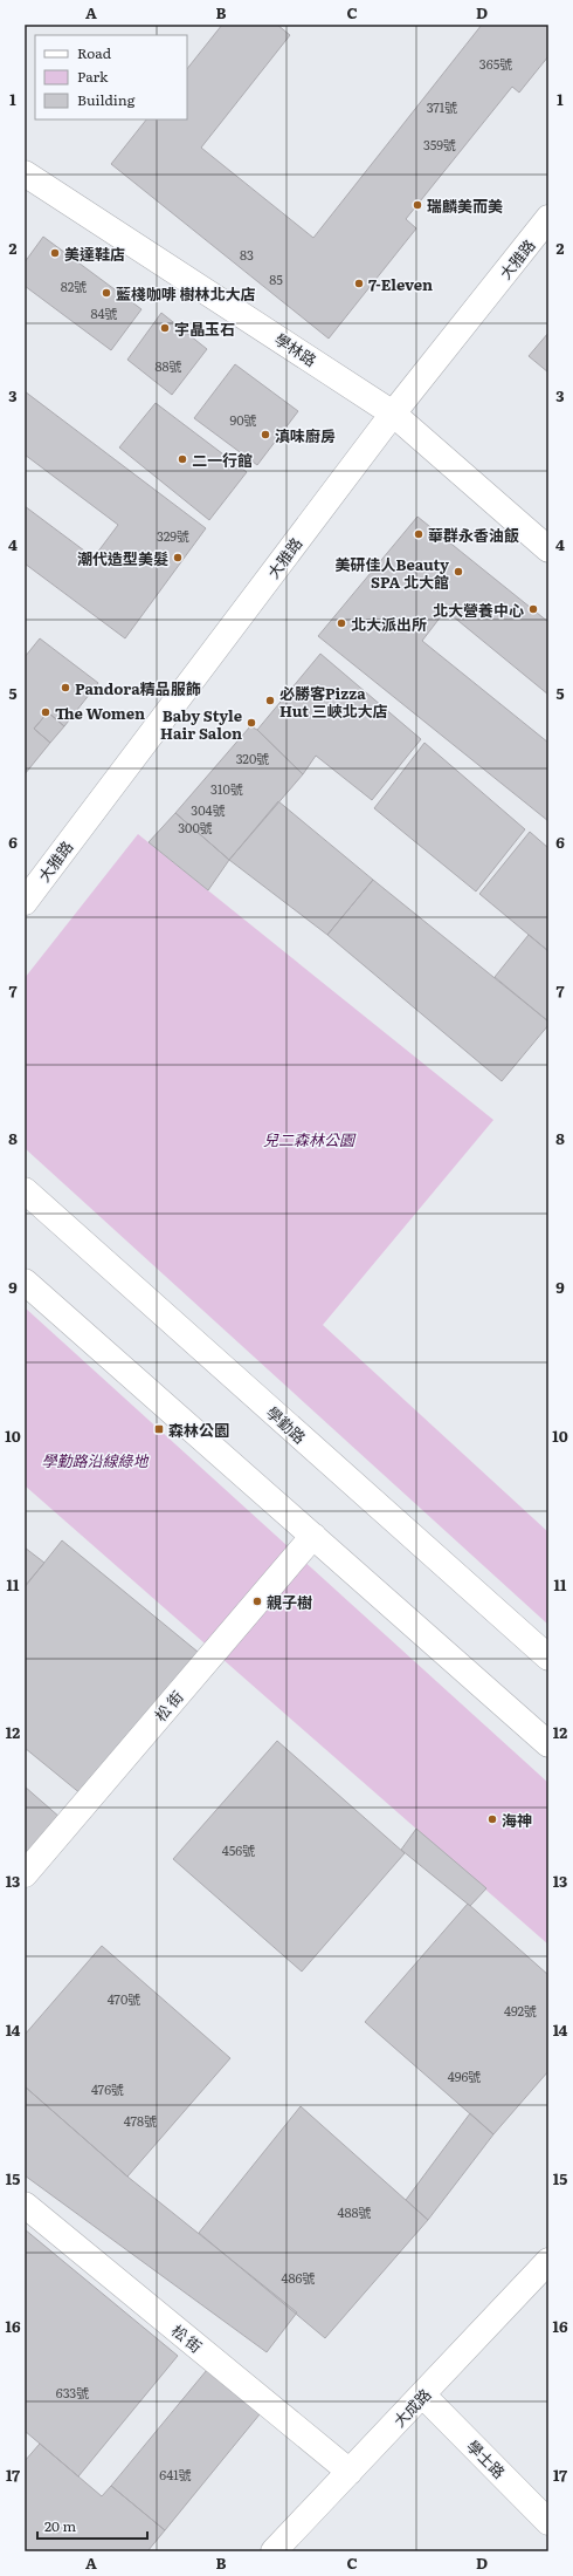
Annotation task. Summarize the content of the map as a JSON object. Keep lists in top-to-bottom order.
{
  "streets": {
    "street": [
      "大雅路",
      "學林路",
      "學勤路",
      "松 街",
      "大成路",
      "學士路"
    ]
  },
  "crossings": [
    ["大雅路", "學林路"],
    ["松 街", "大成路"],
    ["大成路", "學士路"]
  ],
  "parks": ["兒二森林公園", "學勤路沿線綠地"],
  "places": {
    "other": [
      "瑞麟美而美",
      "美達鞋店",
      "7-Eleven",
      "藍棧咖啡 樹林北大店",
      "宇晶玉石",
      "滇味廚房",
      "二一行館",
      "華群永香油飯",
      "潮代造型美髮",
      "美研佳人Beauty SPA 北大館",
      "北大營養中心",
      "北大派出所",
      "Pandora精品服飾",
      "必勝客Pizza Hut 三峽北大店",
      "The Women",
      "Baby Style Hair Salon",
      "親子樹",
      "海神"
    ],
    "transit": ["森林公園"]
  },
  "house_numbers": [
    "365號",
    "371號",
    "359號",
    "83",
    "85",
    "82號",
    "84號",
    "88號",
    "90號",
    "329號",
    "320號",
    "310號",
    "304號",
    "300號",
    "456號",
    "470號",
    "492號",
    "496號",
    "476號",
    "478號",
    "488號",
    "486號",
    "633號",
    "641號"
  ],
  "legend": ["Road", "Park", "Building"],
  "scale_bar": "20 m",
  "grid": {
    "columns": [
      "A",
      "B",
      "C",
      "D"
    ],
    "rows": [
      "1",
      "2",
      "3",
      "4",
      "5",
      "6",
      "7",
      "8",
      "9",
      "10",
      "11",
      "12",
      "13",
      "14",
      "15",
      "16",
      "17"
    ]
  }
}
